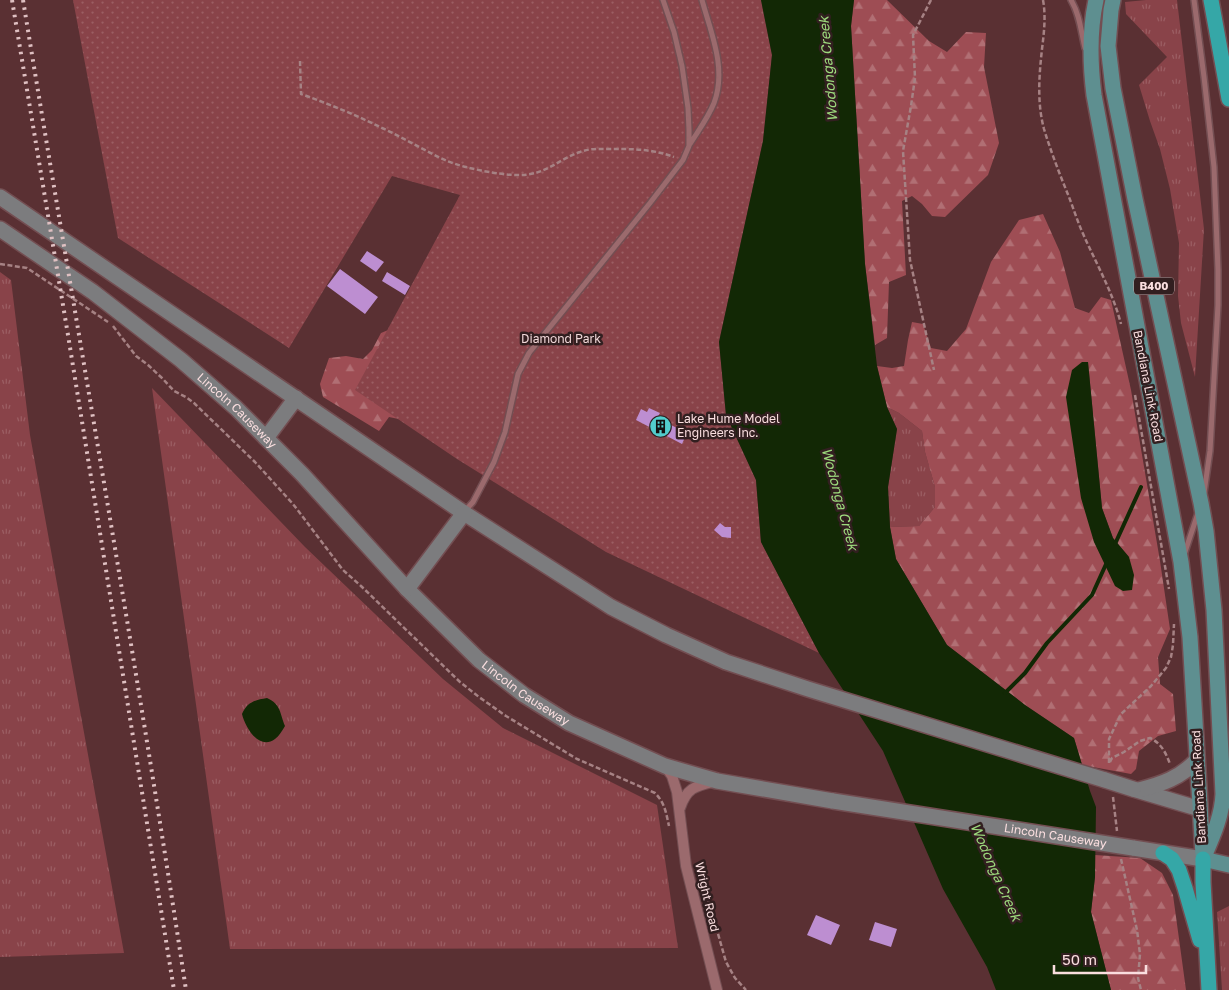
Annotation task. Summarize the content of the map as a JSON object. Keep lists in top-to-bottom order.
{
  "streets": {
    "highway": ["B400"],
    "main road": ["Bandiana Link Road", "Lincoln Causeway"],
    "street": ["Wright Road"]
  },
  "crossings": [
    ["B400", "Bandiana Link Road"],
    ["B400", "Lincoln Causeway"],
    ["Bandiana Link Road", "Lincoln Causeway"],
    ["Lincoln Causeway", "Wright Road"]
  ],
  "water": ["Wodonga Creek"],
  "parks": ["Diamond Park"],
  "places": {
    "building": ["Lake Hume Model Engineers Inc."]
  },
  "scale_bar": "50 m"
}
